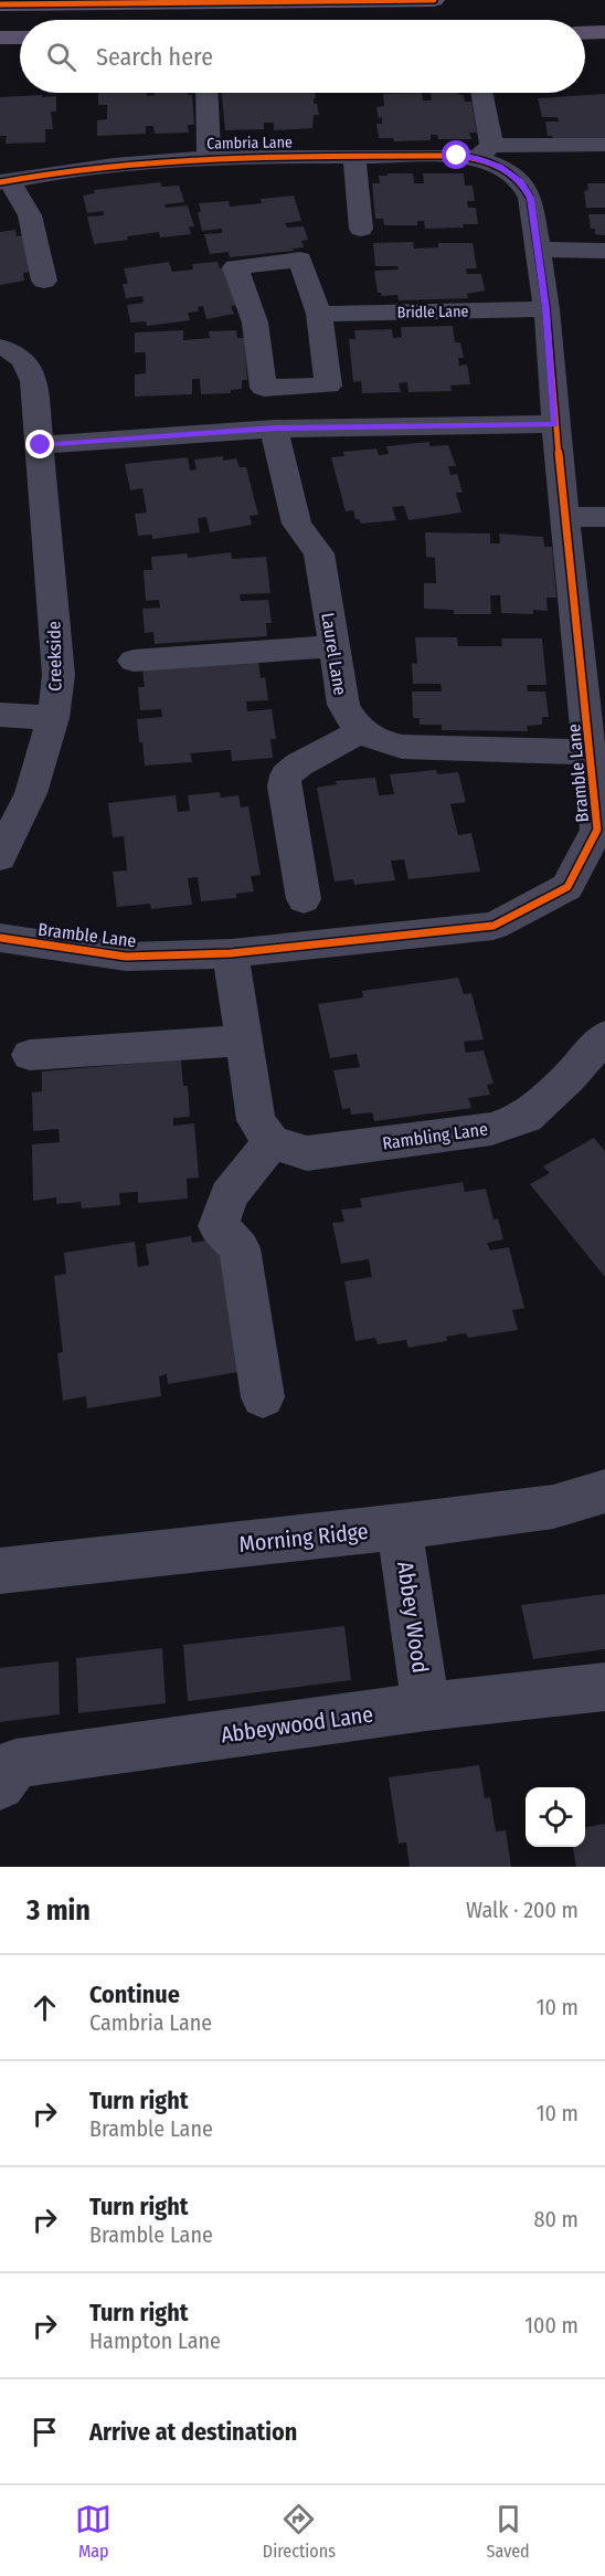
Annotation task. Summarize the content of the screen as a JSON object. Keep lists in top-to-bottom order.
{
  "streets": {
    "street": [
      "Cambria Lane",
      "Bridle Lane",
      "Laurel Lane",
      "Creekside",
      "Bramble Lane",
      "Rambling Lane",
      "Morning Ridge",
      "Abbey Wood",
      "Abbeywood Lane"
    ]
  },
  "crossings": [
    ["Cambria Lane", "Bramble Lane"],
    ["Bridle Lane", "Bramble Lane"],
    ["Morning Ridge", "Abbey Wood"],
    ["Abbey Wood", "Abbeywood Lane"]
  ],
  "page": {
    "search": "Search here",
    "heading": ["3 min", "Walk · 200 m"],
    "list": [
      ["Continue", "Cambria Lane", "10 m"],
      ["Turn right", "Bramble Lane", "10 m"],
      ["Turn right", "Bramble Lane", "80 m"],
      ["Turn right", "Hampton Lane", "100 m"],
      "Arrive at destination"
    ],
    "nav": ["Map", "Directions", "Saved"]
  }
}
